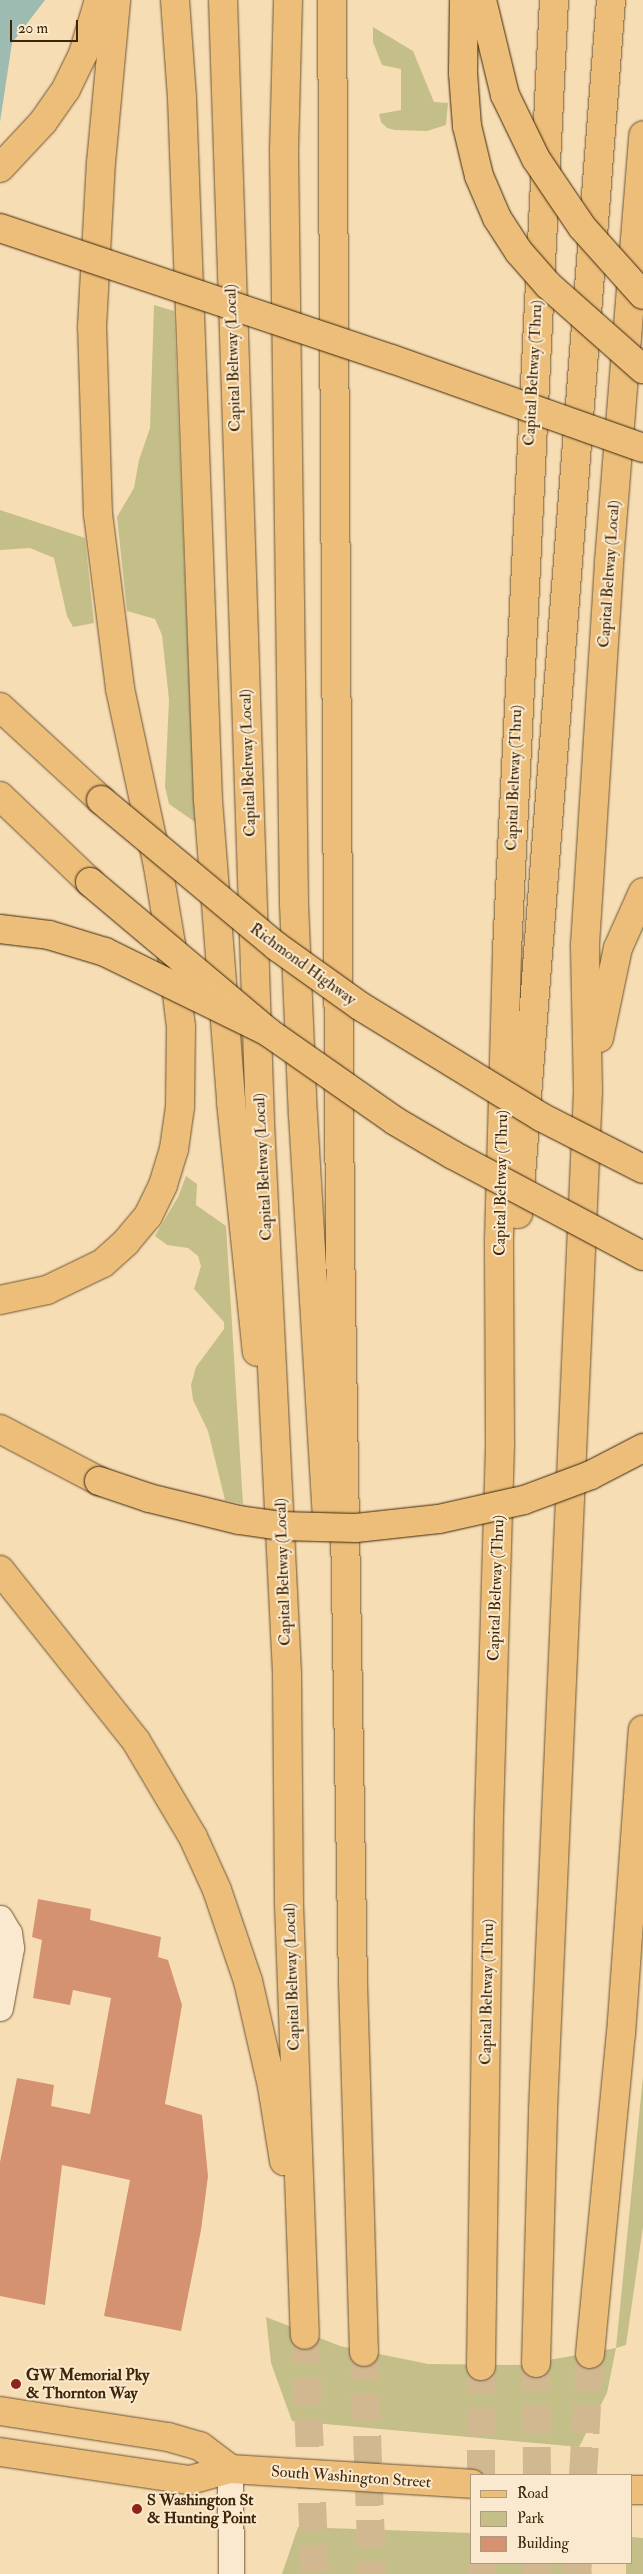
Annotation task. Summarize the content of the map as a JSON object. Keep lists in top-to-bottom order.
{
  "streets": {
    "main road": [
      "Capital Beltway (Local)",
      "Capital Beltway (Thru)",
      "Richmond Highway",
      "South Washington Street"
    ]
  },
  "places": ["GW Memorial Pky & Thornton Way", "S Washington St & Hunting Point"],
  "legend": ["Road", "Park", "Building"],
  "scale_bar": "20 m"
}
